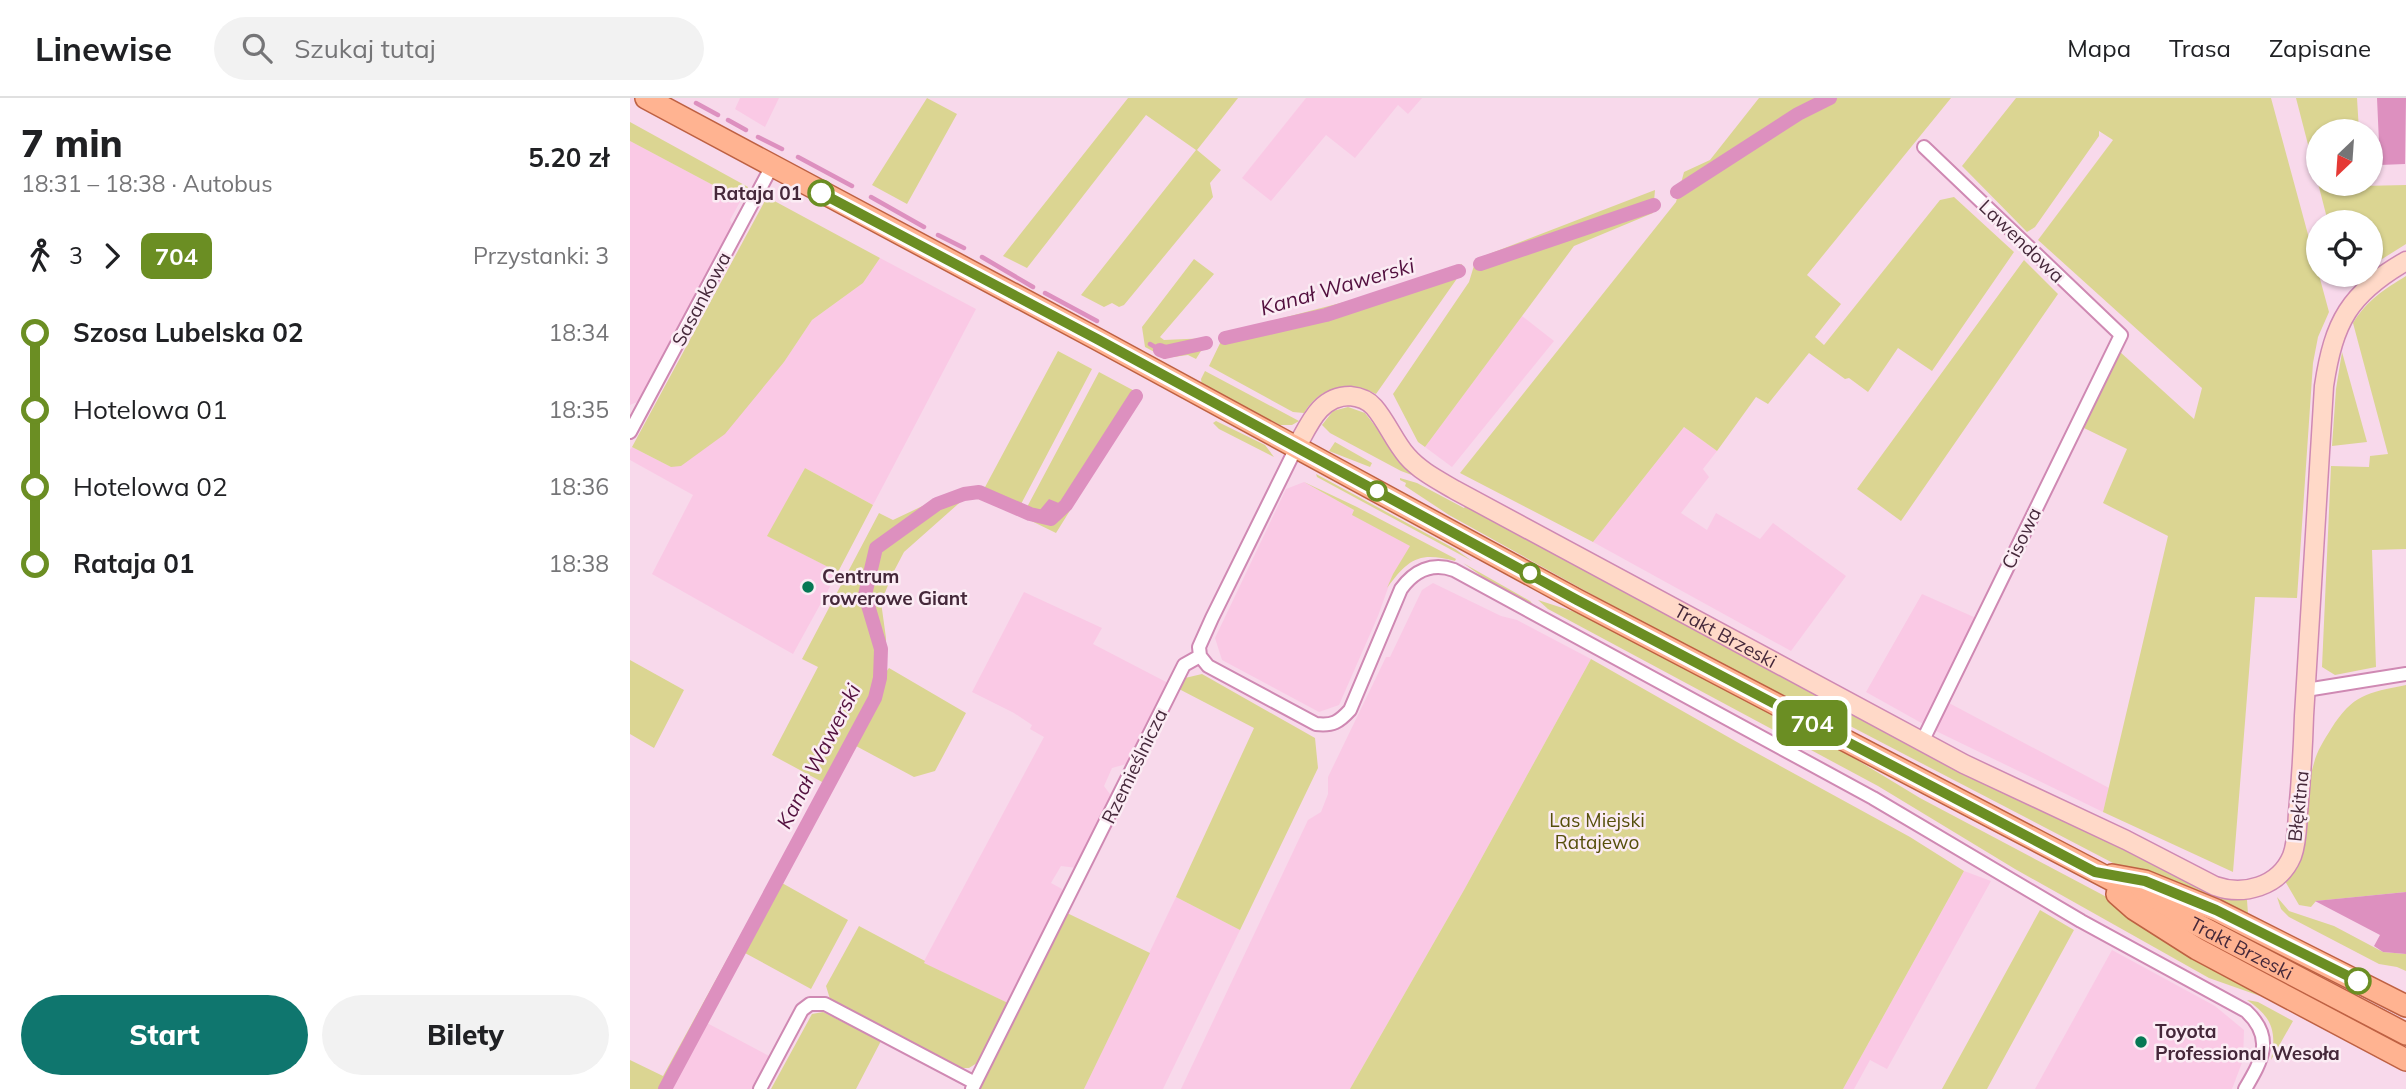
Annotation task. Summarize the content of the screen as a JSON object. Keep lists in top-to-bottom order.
{
  "streets": {
    "main road": ["Trakt Brzeski"],
    "street": [
      "Lawendowa",
      "Sasankowa",
      "Cisowa",
      "Rzemieślnicza",
      "Błękitna"
    ]
  },
  "crossings": [
    ["Lawendowa", "Cisowa"],
    ["Sasankowa", "Trakt Brzeski"],
    ["Cisowa", "Trakt Brzeski"],
    ["Trakt Brzeski", "Rzemieślnicza"],
    ["Trakt Brzeski", "Błękitna"]
  ],
  "water": ["Kanał Wawerski"],
  "parks": ["Las Miejski Ratajewo"],
  "places": ["Rataja 01", "Centrum rowerowe Giant", "Toyota Professional Wesoła"],
  "lines": ["bus line 704"],
  "north": "bottom left",
  "page": {
    "header": "Linewise",
    "search": "Szukaj tutaj",
    "nav": ["Mapa", "Trasa", "Zapisane"],
    "heading": ["7 min", "18:31 – 18:38 · Autobus", "5.20 zł"],
    "on_map": "704",
    "legs": ["3", "704", "Przystanki: 3"],
    "list": [
      {
        "name": "Szosa Lubelska 02",
        "value": "18:34"
      },
      {
        "name": "Hotelowa 01",
        "value": "18:35"
      },
      {
        "name": "Hotelowa 02",
        "value": "18:36"
      },
      {
        "name": "Rataja 01",
        "value": "18:38"
      }
    ],
    "buttons": ["Start", "Bilety"]
  }
}
